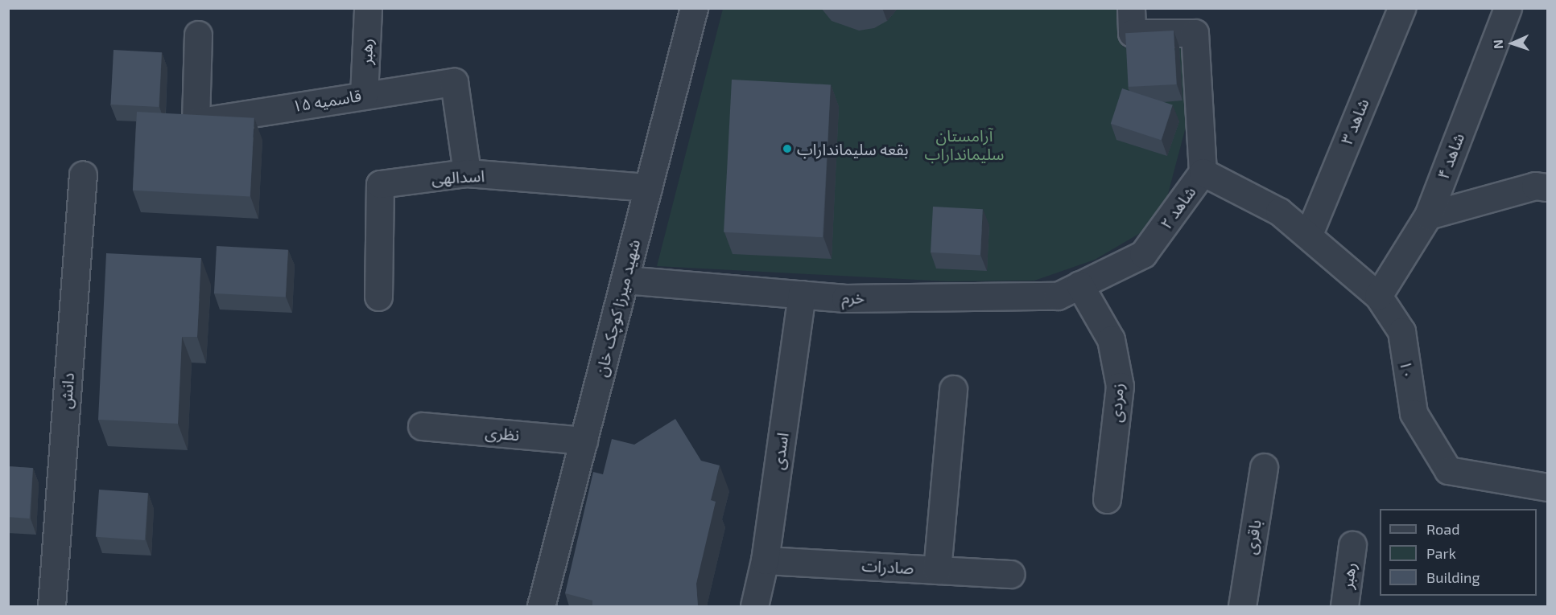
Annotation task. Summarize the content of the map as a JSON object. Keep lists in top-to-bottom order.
{
  "streets": {
    "street": [
      "رهبر",
      "قاسمیه ۱۵",
      "شاهد ۳",
      "شاهد ۴",
      "اسدالهی",
      "شاهد ۲",
      "خرم",
      "شهید میرزا کوچک خان",
      "۱۰",
      "دانش",
      "زمردی",
      "نظری",
      "اسدی",
      "باقری",
      "صادرات"
    ]
  },
  "crossings": [
    ["رهبر", "قاسمیه ۱۵"],
    ["قاسمیه ۱۵", "اسدالهی"],
    ["شاهد ۳", "۱۰"],
    ["شاهد ۴", "۱۰"],
    ["اسدالهی", "شهید میرزا کوچک خان"],
    ["شاهد ۲", "خرم"],
    ["شاهد ۲", "۱۰"],
    ["شاهد ۲", "زمردی"],
    ["خرم", "شهید میرزا کوچک خان"],
    ["خرم", "زمردی"],
    ["خرم", "اسدی"],
    ["شهید میرزا کوچک خان", "نظری"],
    ["اسدی", "صادرات"]
  ],
  "parks": ["آرامستان سلیمانداراب"],
  "places": ["بقعه سلیمانداراب"],
  "legend": ["Road", "Park", "Building"],
  "north": "left"
}
